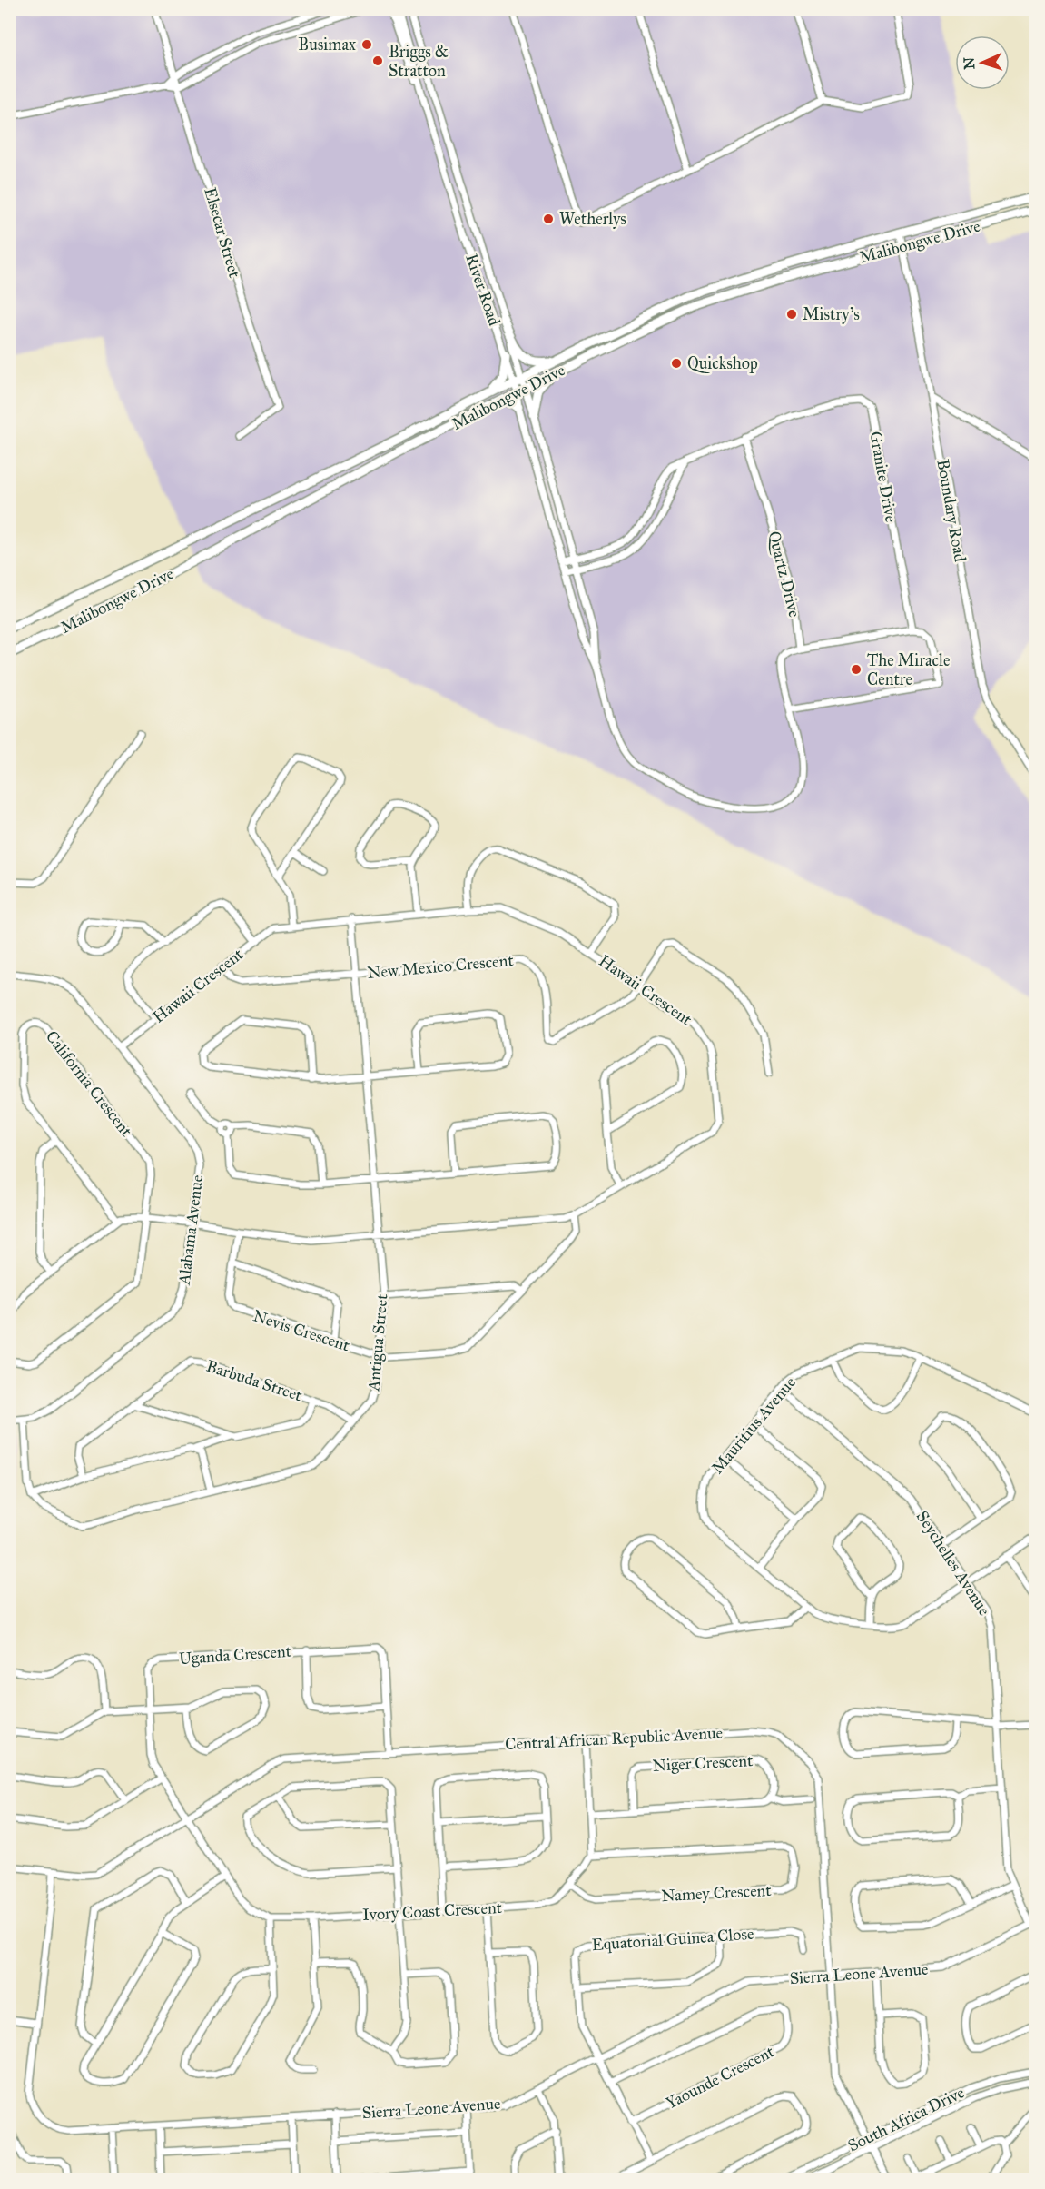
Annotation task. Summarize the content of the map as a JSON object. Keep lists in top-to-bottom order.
{
  "streets": {
    "main road": ["Malibongwe Drive"],
    "street": [
      "Elsecar Street",
      "River Road",
      "Granite Drive",
      "Boundary Road",
      "Quartz Drive",
      "New Mexico Crescent",
      "Hawaii Crescent",
      "California Crescent",
      "Alabama Avenue",
      "Nevis Crescent",
      "Antigua Street",
      "Barbuda Street",
      "Mauritius Avenue",
      "Seychelles Avenue",
      "Uganda Crescent",
      "Central African Republic Avenue",
      "Niger Crescent",
      "Namey Crescent",
      "Ivory Coast Crescent",
      "Equatorial Guinea Close",
      "Sierra Leone Avenue",
      "Yaounde Crescent",
      "South Africa Drive"
    ]
  },
  "crossings": [
    ["Malibongwe Drive", "River Road"],
    ["Malibongwe Drive", "Boundary Road"],
    ["River Road", "Granite Drive"],
    ["Granite Drive", "Quartz Drive"],
    ["New Mexico Crescent", "Hawaii Crescent"],
    ["New Mexico Crescent", "Antigua Street"],
    ["Hawaii Crescent", "California Crescent"],
    ["Hawaii Crescent", "Alabama Avenue"],
    ["Hawaii Crescent", "Nevis Crescent"],
    ["Hawaii Crescent", "Antigua Street"],
    ["Nevis Crescent", "Antigua Street"],
    ["Antigua Street", "Barbuda Street"],
    ["Mauritius Avenue", "Seychelles Avenue"],
    ["Seychelles Avenue", "Sierra Leone Avenue"],
    ["Uganda Crescent", "Central African Republic Avenue"],
    ["Uganda Crescent", "Ivory Coast Crescent"],
    ["Central African Republic Avenue", "Ivory Coast Crescent"],
    ["Central African Republic Avenue", "Sierra Leone Avenue"],
    ["Central African Republic Avenue", "South Africa Drive"],
    ["Namey Crescent", "Ivory Coast Crescent"],
    ["Equatorial Guinea Close", "Sierra Leone Avenue"],
    ["Equatorial Guinea Close", "Yaounde Crescent"]
  ],
  "places": [
    "Busimax",
    "Briggs & Stratton",
    "Wetherlys",
    "Mistry's",
    "Quickshop",
    "The Miracle Centre"
  ],
  "north": "left"
}
